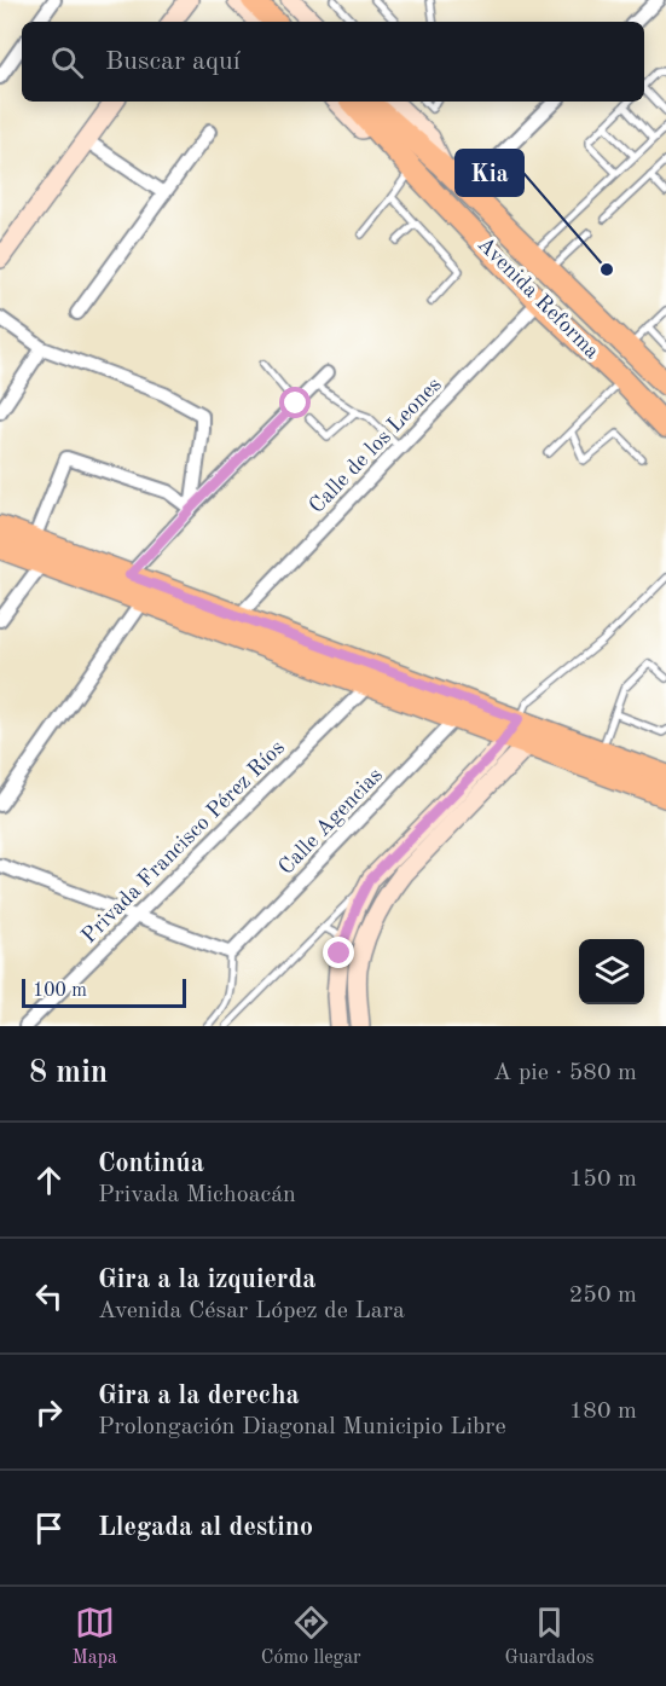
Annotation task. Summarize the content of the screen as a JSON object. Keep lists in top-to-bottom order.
{
  "streets": {
    "main road": ["Avenida Reforma"],
    "street": ["Calle de los Leones", "Calle Agencias", "Privada Francisco Pérez Ríos"]
  },
  "crossings": [
    ["Avenida Reforma", "Calle de los Leones"]
  ],
  "places": ["Kia"],
  "scale_bar": "100 m",
  "page": {
    "search": "Buscar aquí",
    "scale": "100 m",
    "heading": ["8 min", "A pie · 580 m"],
    "list": [
      ["Continúa", "Privada Michoacán", "150 m"],
      ["Gira a la izquierda", "Avenida César López de Lara", "250 m"],
      ["Gira a la derecha", "Prolongación Diagonal Municipio Libre", "180 m"],
      "Llegada al destino"
    ],
    "nav": ["Mapa", "Cómo llegar", "Guardados"]
  }
}
